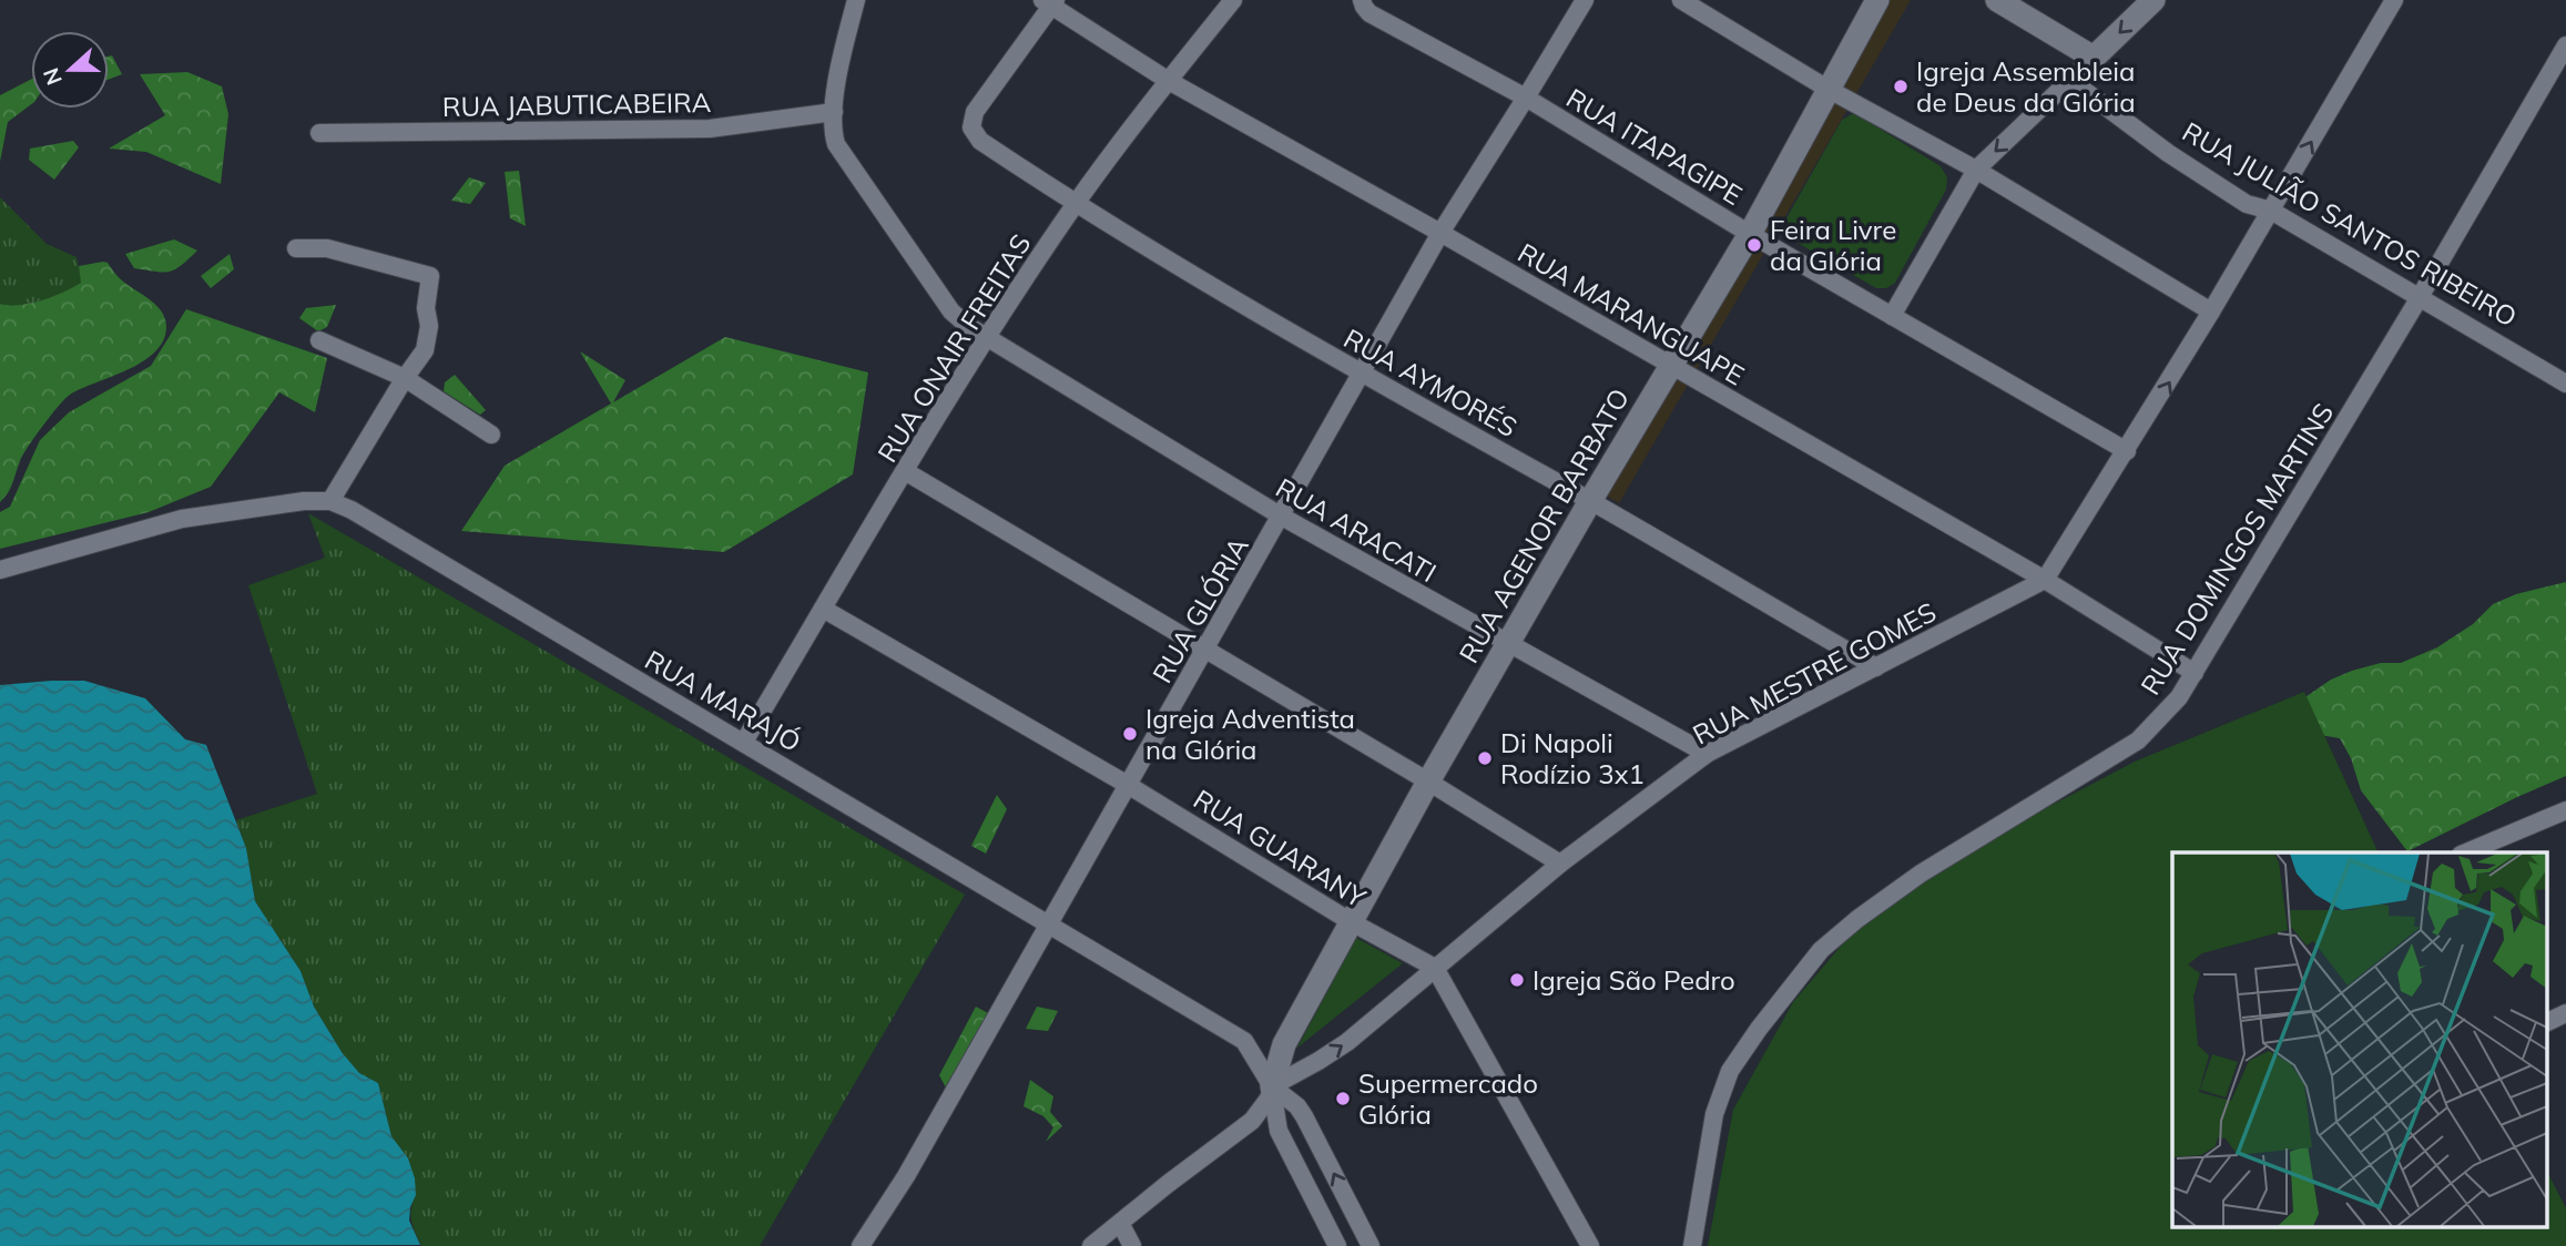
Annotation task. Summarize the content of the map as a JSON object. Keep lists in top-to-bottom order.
{
  "streets": {
    "street": [
      "RUA JABUTICABEIRA",
      "RUA ITAPAGIPE",
      "RUA JULIÃO SANTOS RIBEIRO",
      "RUA MARANGUAPE",
      "RUA ONAIR FREITAS",
      "RUA AYMORÉS",
      "RUA AGENOR BARBATO",
      "RUA ARACATI",
      "RUA DOMINGOS MARTINS",
      "RUA GLÓRIA",
      "RUA MESTRE GOMES",
      "RUA MARAJÓ",
      "RUA GUARANY"
    ]
  },
  "crossings": [
    ["RUA JABUTICABEIRA", "RUA ARACATI"],
    ["RUA ITAPAGIPE", "RUA AGENOR BARBATO"],
    ["RUA ITAPAGIPE", "RUA GLÓRIA"],
    ["RUA JULIÃO SANTOS RIBEIRO", "RUA DOMINGOS MARTINS"],
    ["RUA MARANGUAPE", "RUA ONAIR FREITAS"],
    ["RUA MARANGUAPE", "RUA AYMORÉS"],
    ["RUA MARANGUAPE", "RUA AGENOR BARBATO"],
    ["RUA MARANGUAPE", "RUA DOMINGOS MARTINS"],
    ["RUA MARANGUAPE", "RUA GLÓRIA"],
    ["RUA MARANGUAPE", "RUA MESTRE GOMES"],
    ["RUA ONAIR FREITAS", "RUA AYMORÉS"],
    ["RUA ONAIR FREITAS", "RUA ARACATI"],
    ["RUA ONAIR FREITAS", "RUA MARAJÓ"],
    ["RUA ONAIR FREITAS", "RUA GUARANY"],
    ["RUA AYMORÉS", "RUA AGENOR BARBATO"],
    ["RUA AYMORÉS", "RUA GLÓRIA"],
    ["RUA AYMORÉS", "RUA MESTRE GOMES"],
    ["RUA AGENOR BARBATO", "RUA ARACATI"],
    ["RUA AGENOR BARBATO", "RUA MESTRE GOMES"],
    ["RUA AGENOR BARBATO", "RUA MARAJÓ"],
    ["RUA AGENOR BARBATO", "RUA GUARANY"],
    ["RUA ARACATI", "RUA GLÓRIA"],
    ["RUA ARACATI", "RUA MESTRE GOMES"],
    ["RUA GLÓRIA", "RUA MARAJÓ"],
    ["RUA GLÓRIA", "RUA GUARANY"],
    ["RUA MESTRE GOMES", "RUA MARAJÓ"],
    ["RUA MESTRE GOMES", "RUA GUARANY"]
  ],
  "places": [
    "Igreja Assembleia de Deus da Glória",
    "Feira Livre da Glória",
    "Igreja Adventista na Glória",
    "Di Napoli Rodízio 3x1",
    "Igreja São Pedro",
    "Supermercado Glória"
  ],
  "north": "left"
}
